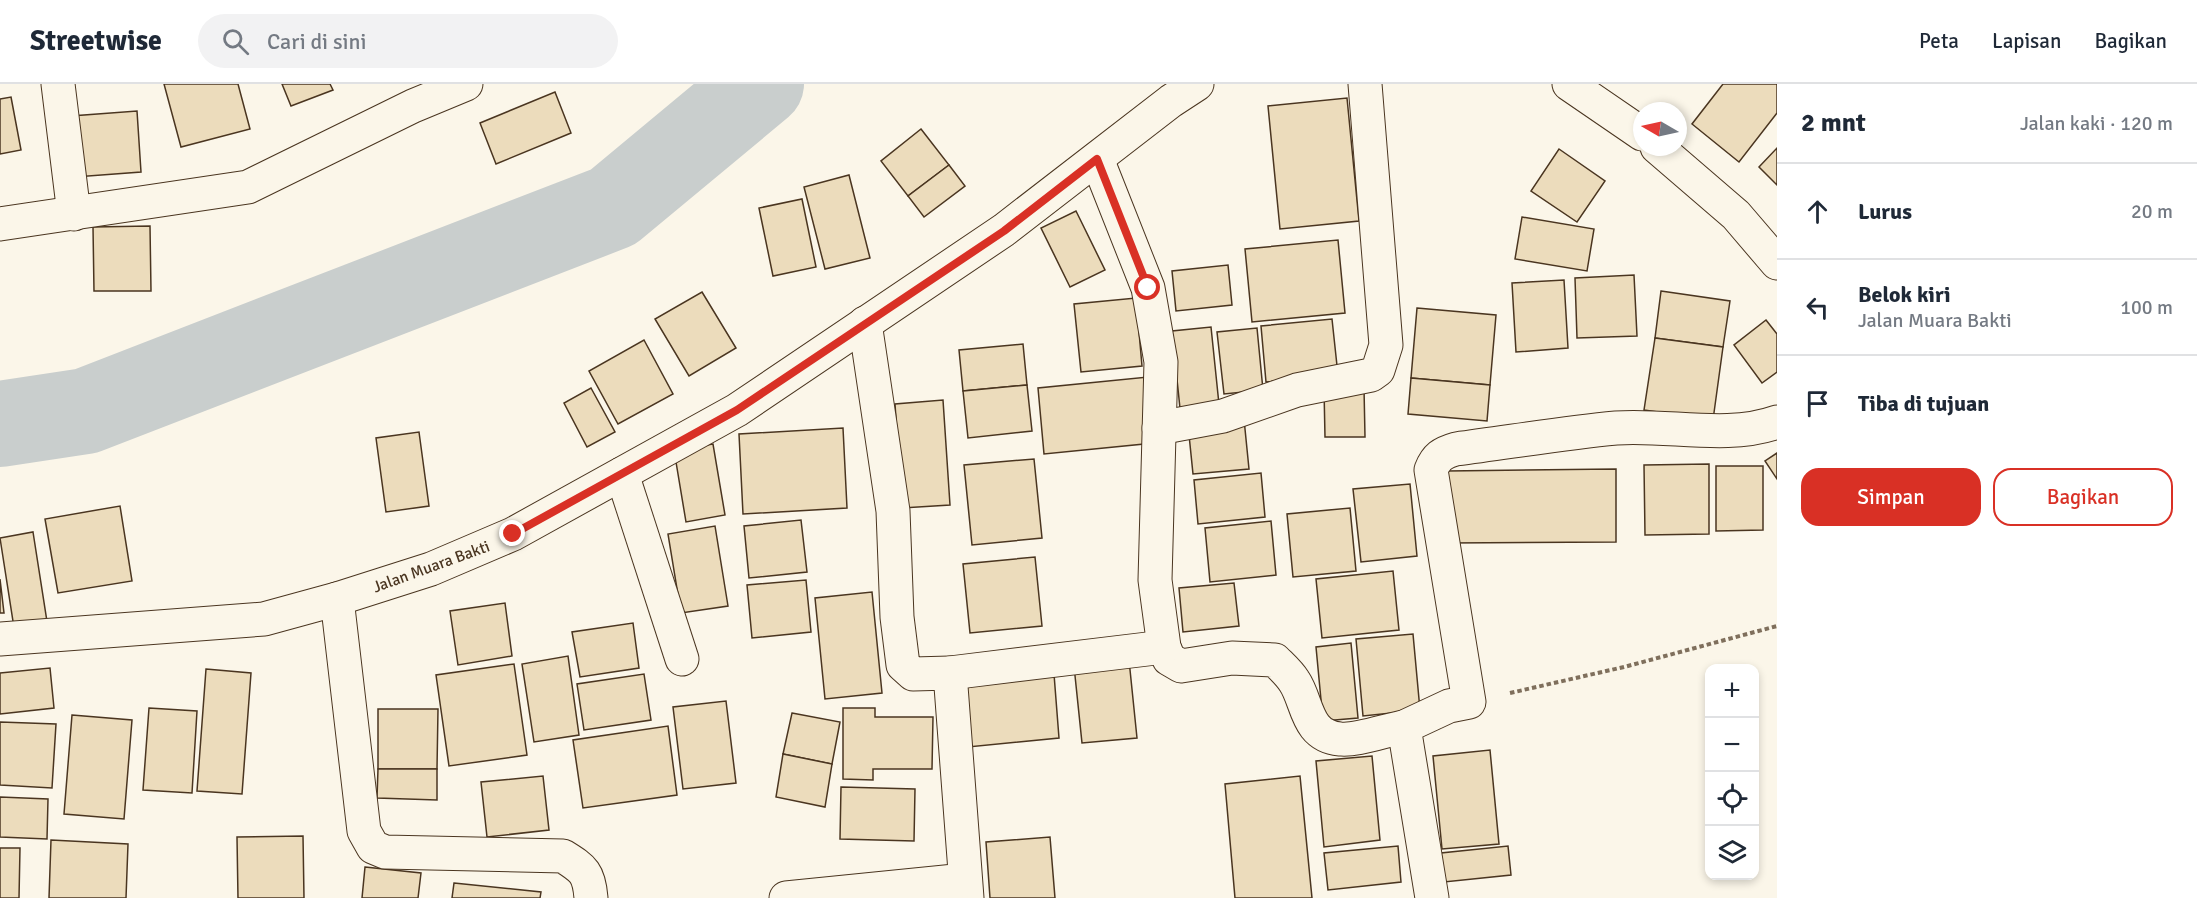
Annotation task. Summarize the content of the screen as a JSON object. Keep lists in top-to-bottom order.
{
  "streets": {
    "street": ["Jalan Muara Bakti"]
  },
  "north": "left",
  "page": {
    "header": "Streetwise",
    "search": "Cari di sini",
    "nav": ["Peta", "Lapisan", "Bagikan"],
    "heading": ["2 mnt", "Jalan kaki · 120 m"],
    "list": [
      ["Lurus", "20 m"],
      ["Belok kiri", "Jalan Muara Bakti", "100 m"],
      "Tiba di tujuan"
    ],
    "buttons": ["Simpan", "Bagikan"],
    "map_buttons": ["+", "−"]
  }
}
